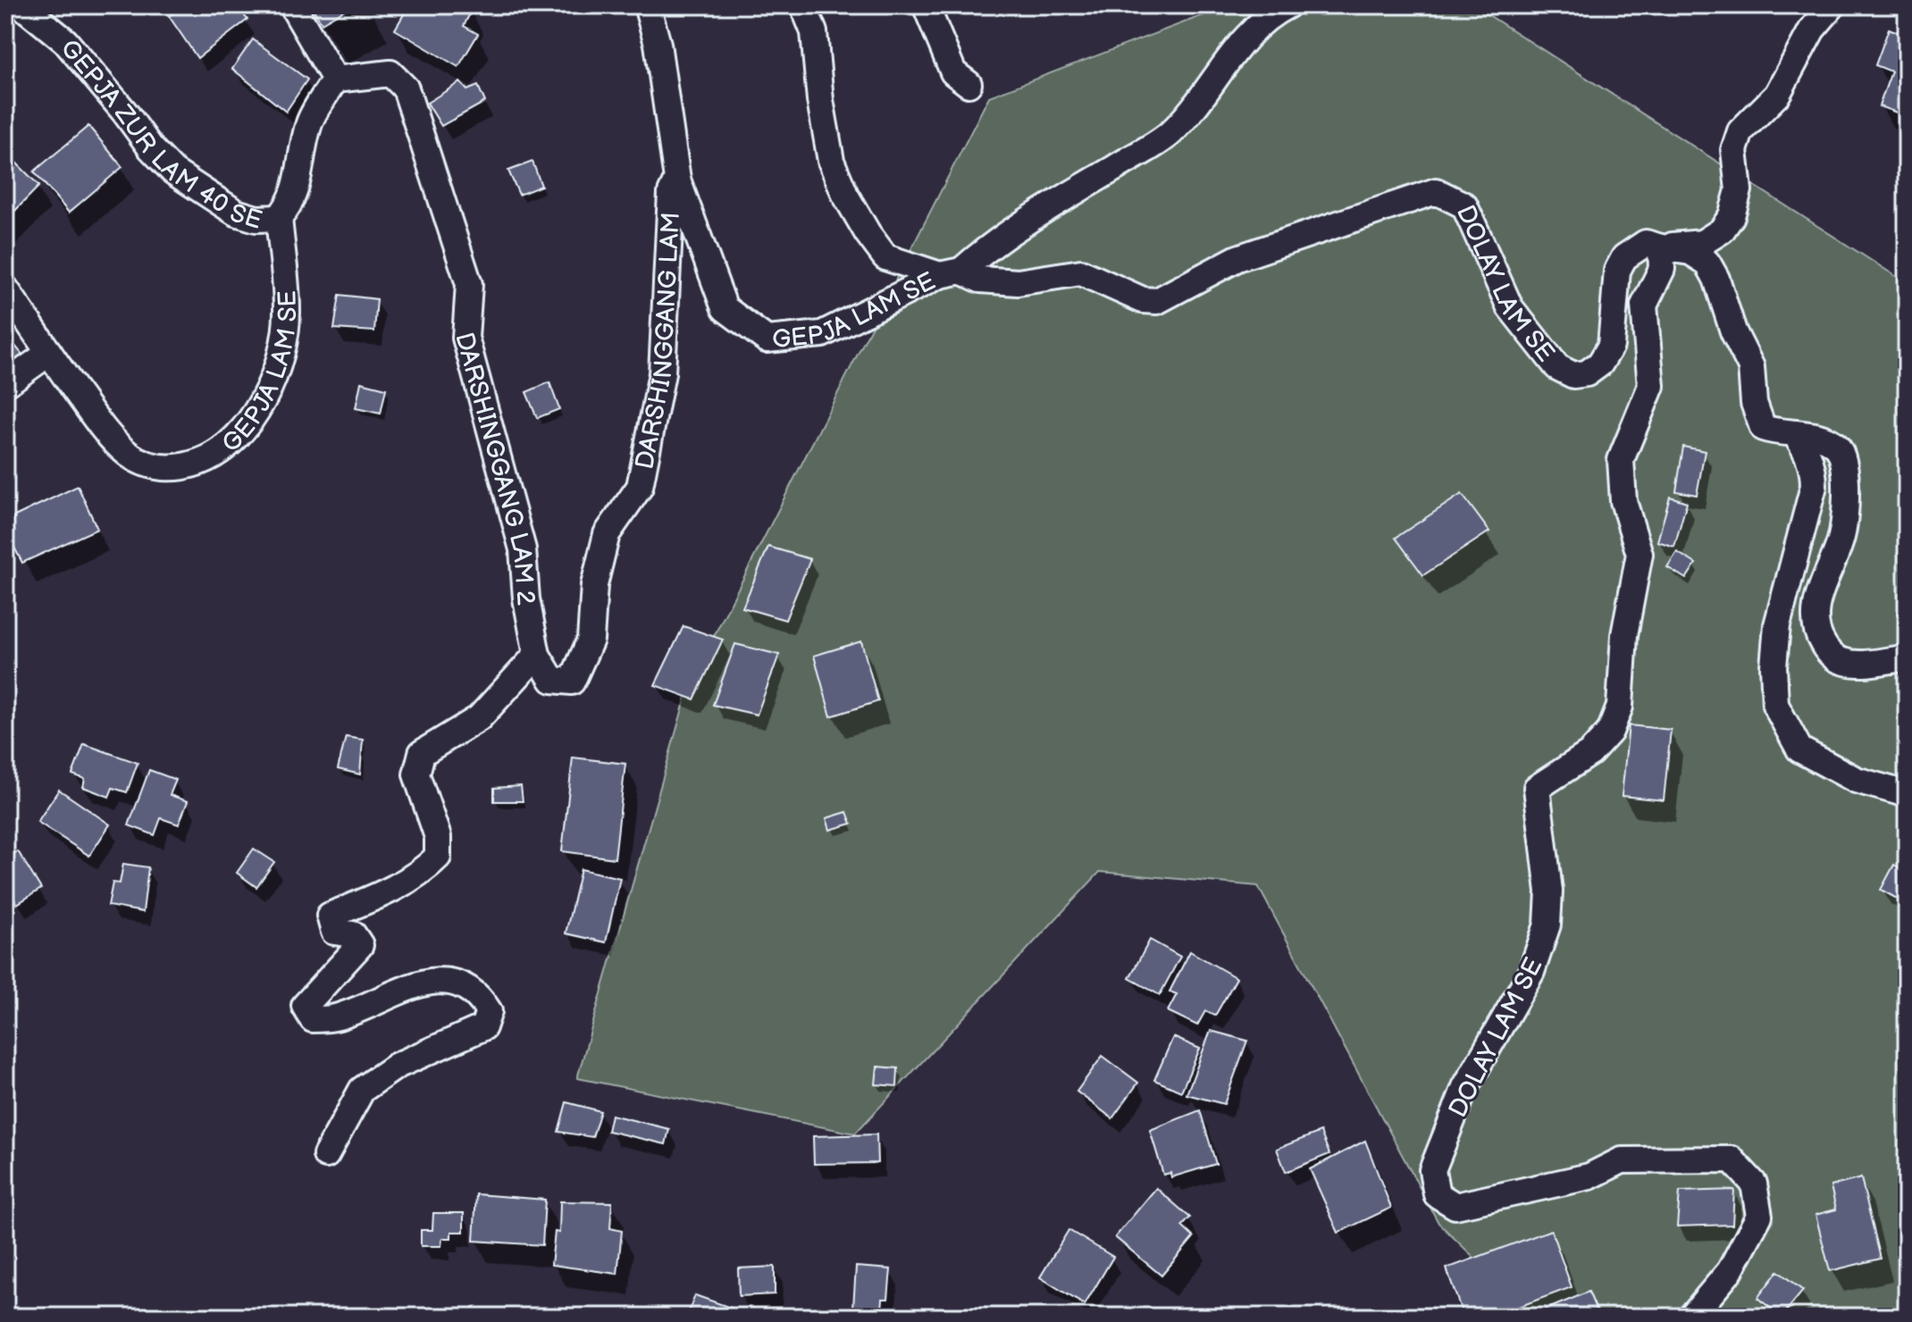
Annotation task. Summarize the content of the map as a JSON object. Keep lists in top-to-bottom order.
{
  "streets": {
    "street": [
      "GEPJA ZUR LAM 40 SE",
      "DOLAY LAM SE",
      "GEPJA LAM SE",
      "DARSHINGGANG LAM",
      "DARSHINGGANG LAM 2"
    ]
  },
  "crossings": [
    ["GEPJA ZUR LAM 40 SE", "GEPJA LAM SE"],
    ["DOLAY LAM SE", "GEPJA LAM SE"],
    ["GEPJA LAM SE", "DARSHINGGANG LAM"],
    ["DARSHINGGANG LAM", "DARSHINGGANG LAM 2"]
  ]
}
